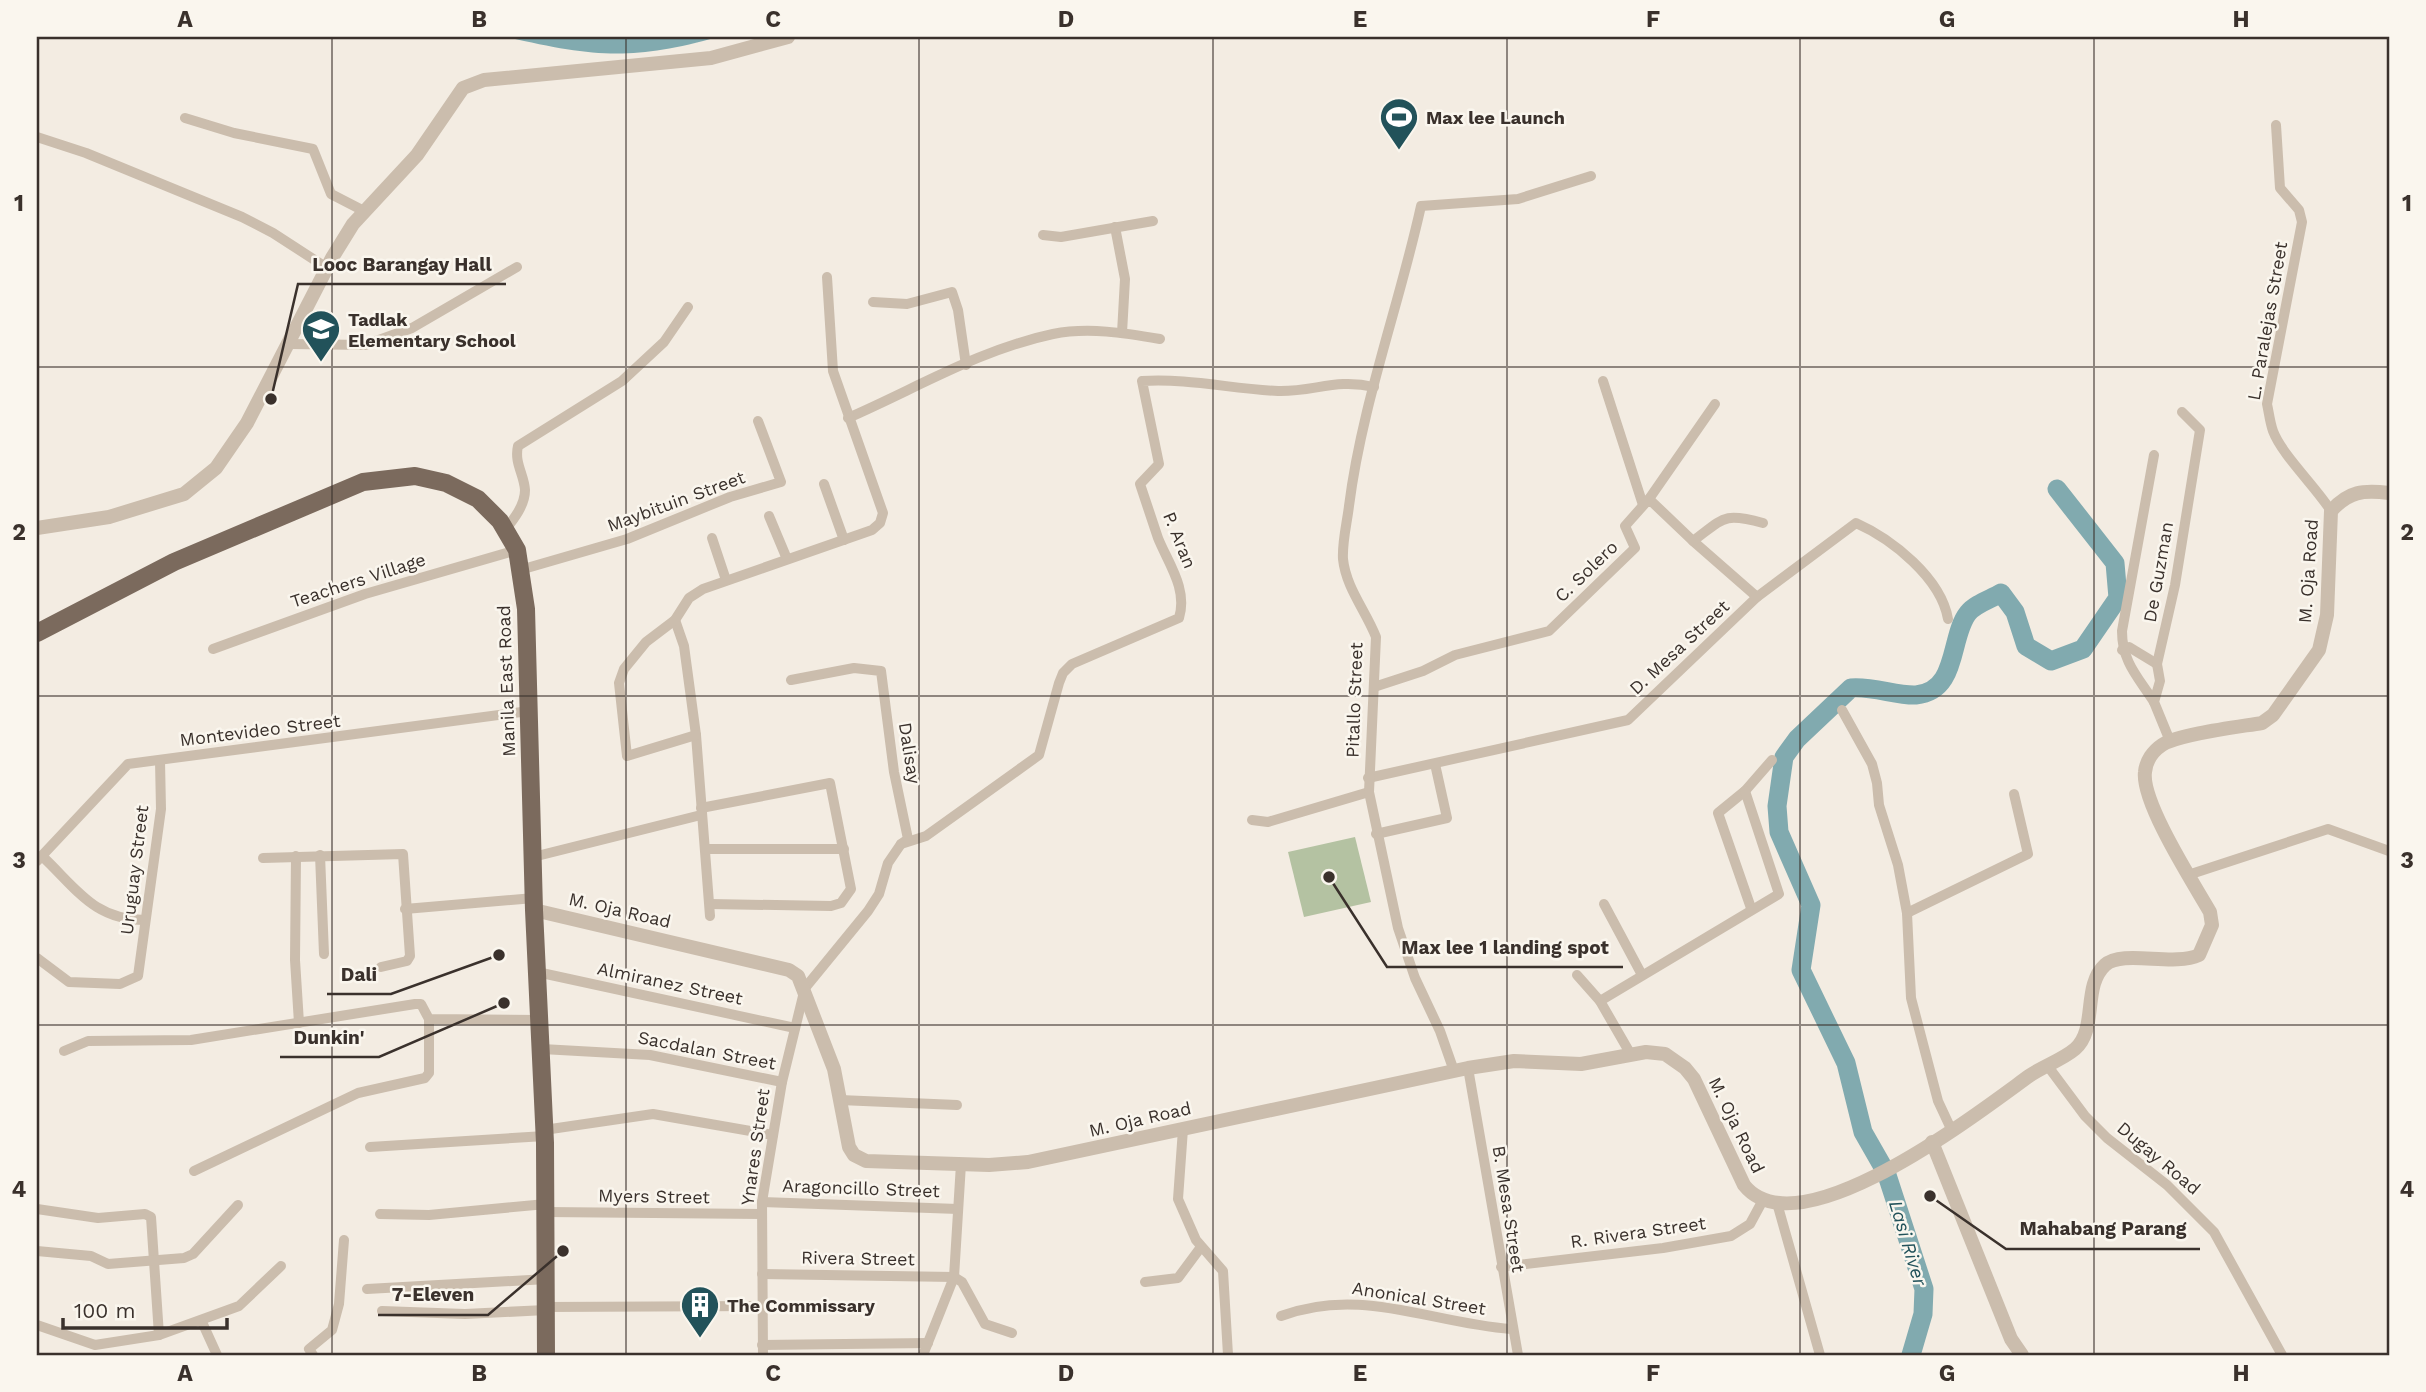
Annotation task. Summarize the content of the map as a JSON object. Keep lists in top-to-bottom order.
{
  "streets": {
    "main road": ["Manila East Road"],
    "street": [
      "L. Paralejas Street",
      "Maybituin Street",
      "P. Aran",
      "C. Solero",
      "M. Oja Road",
      "De Guzman",
      "Teachers Village",
      "D. Mesa Street",
      "Pitallo Street",
      "Montevideo Street",
      "Dalisay",
      "Uruguay Street",
      "Almiranez Street",
      "Sacdalan Street",
      "Ynares Street",
      "Dugay Road",
      "Aragoncillo Street",
      "Myers Street",
      "B. Mesa Street",
      "R. Rivera Street",
      "Rivera Street",
      "Anonical Street"
    ]
  },
  "crossings": [
    ["L. Paralejas Street", "M. Oja Road"],
    ["Maybituin Street", "Manila East Road"],
    ["P. Aran", "Pitallo Street"],
    ["P. Aran", "Dalisay"],
    ["C. Solero", "Pitallo Street"],
    ["M. Oja Road", "De Guzman"],
    ["M. Oja Road", "Manila East Road"],
    ["M. Oja Road", "Pitallo Street"],
    ["M. Oja Road", "Ynares Street"],
    ["M. Oja Road", "B. Mesa Street"],
    ["M. Oja Road", "R. Rivera Street"],
    ["Teachers Village", "Manila East Road"],
    ["D. Mesa Street", "Pitallo Street"],
    ["Manila East Road", "Montevideo Street"],
    ["Manila East Road", "Almiranez Street"],
    ["Manila East Road", "Sacdalan Street"],
    ["Manila East Road", "Myers Street"],
    ["Pitallo Street", "B. Mesa Street"],
    ["Montevideo Street", "Uruguay Street"],
    ["Almiranez Street", "Ynares Street"],
    ["Sacdalan Street", "Ynares Street"],
    ["Ynares Street", "Aragoncillo Street"],
    ["Ynares Street", "Myers Street"],
    ["Ynares Street", "Rivera Street"],
    ["B. Mesa Street", "R. Rivera Street"],
    ["B. Mesa Street", "Anonical Street"]
  ],
  "water": ["Lasi River"],
  "places": {
    "sports": ["Max lee Launch"],
    "school or university": ["Tadlak Elementary School"],
    "other": [
      "Looc Barangay Hall",
      "Max lee 1 landing spot",
      "Dali",
      "Dunkin'",
      "Mahabang Parang",
      "7-Eleven"
    ],
    "building": ["The Commissary"]
  },
  "scale_bar": "100 m",
  "grid": {
    "columns": [
      "A",
      "B",
      "C",
      "D",
      "E",
      "F",
      "G",
      "H"
    ],
    "rows": [
      "1",
      "2",
      "3",
      "4"
    ]
  }
}
